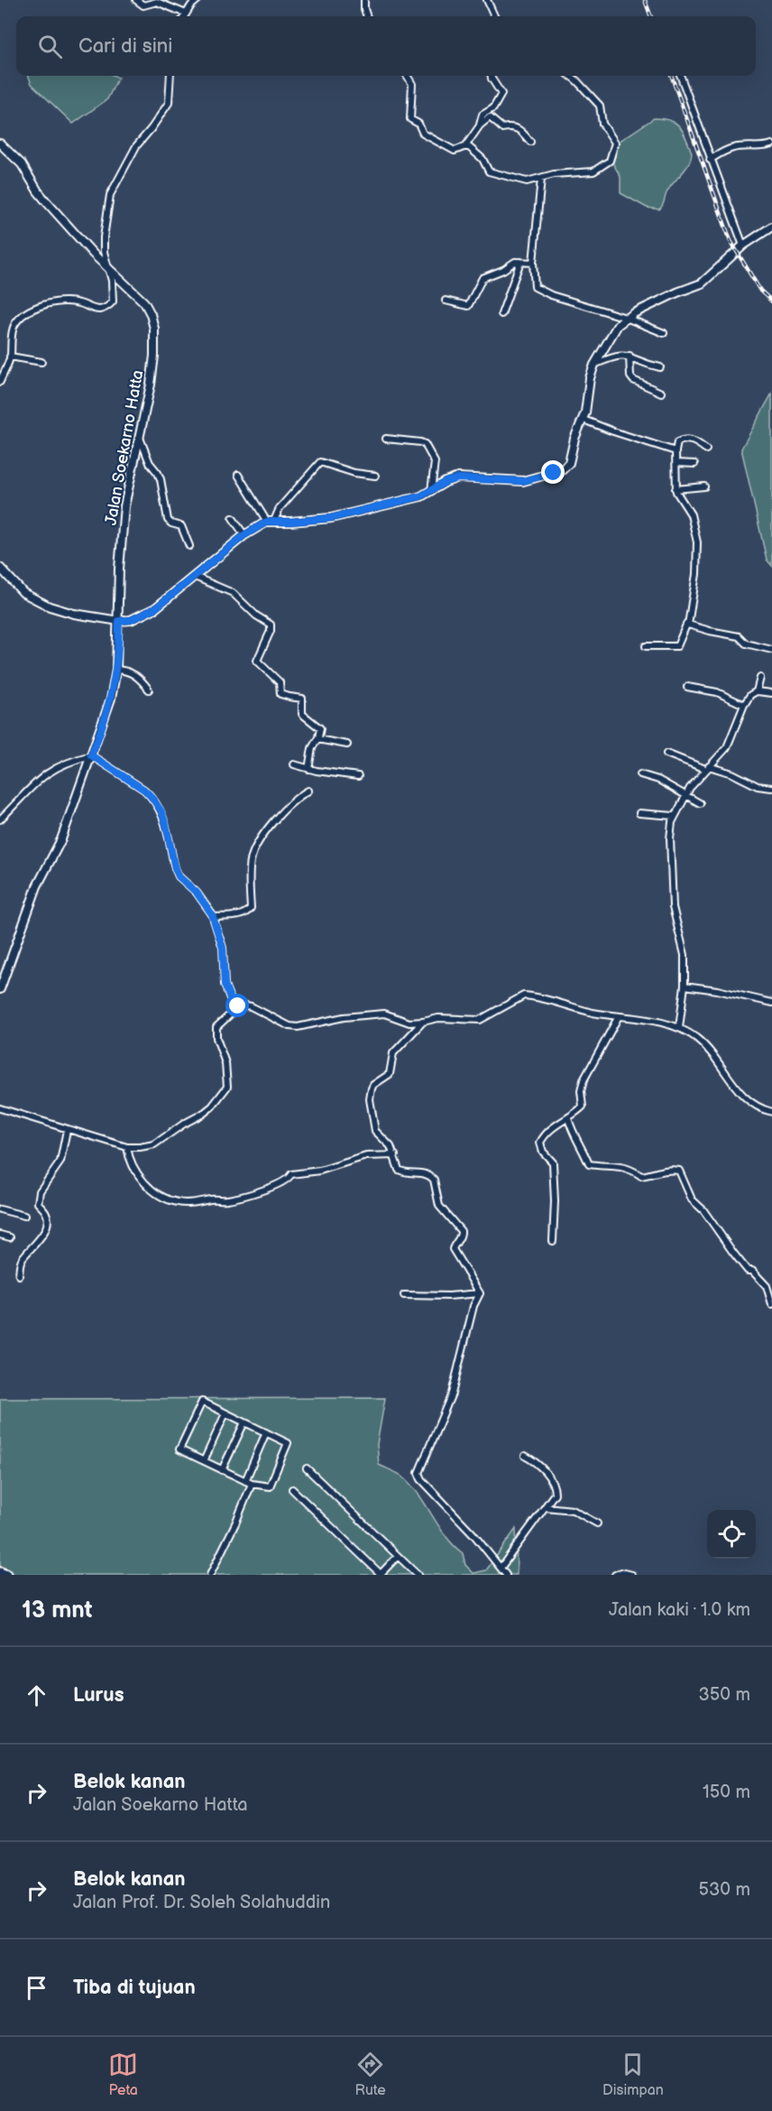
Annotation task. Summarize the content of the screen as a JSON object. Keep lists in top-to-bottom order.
{
  "streets": {
    "street": ["Jalan Soekarno Hatta"]
  },
  "page": {
    "search": "Cari di sini",
    "heading": ["13 mnt", "Jalan kaki · 1.0 km"],
    "list": [
      ["Lurus", "350 m"],
      ["Belok kanan", "Jalan Soekarno Hatta", "150 m"],
      ["Belok kanan", "Jalan Prof. Dr. Soleh Solahuddin", "530 m"],
      "Tiba di tujuan"
    ],
    "nav": ["Peta", "Rute", "Disimpan"]
  }
}
